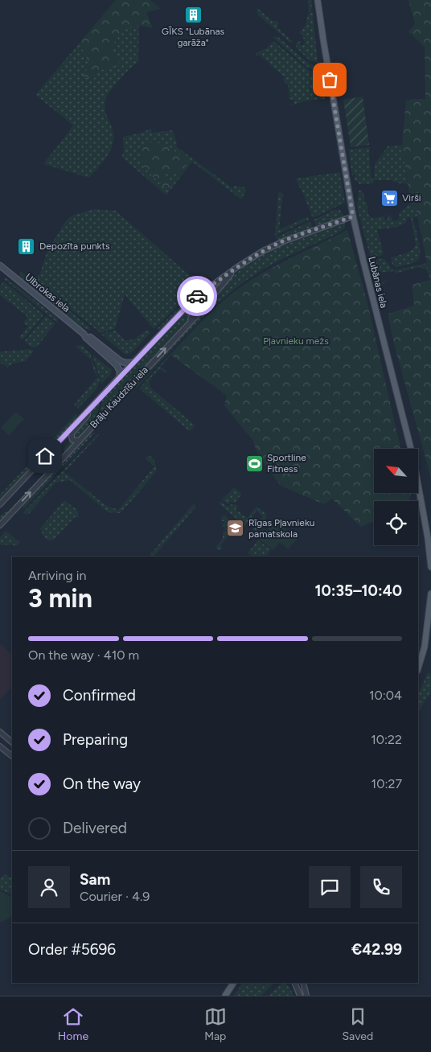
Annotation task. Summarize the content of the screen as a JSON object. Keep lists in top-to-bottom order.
{
  "streets": {
    "main road": ["Lubānas iela", "Ulbrokas iela"],
    "street": ["Brāļu Kaudzīšu iela"]
  },
  "crossings": [
    ["Lubānas iela", "Brāļu Kaudzīšu iela"],
    ["Ulbrokas iela", "Brāļu Kaudzīšu iela"]
  ],
  "parks": ["Pļavnieku mežs"],
  "places": {
    "building": ["GĪKS \"Lubānas garāža\"", "Depozīta punkts"],
    "supermarket": ["Virši"],
    "sports": ["Sportline Fitness"],
    "school or university": ["Rīgas Pļavnieku pamatskola"]
  },
  "north": "top left",
  "page": {
    "heading": ["3 min", "Arriving in", "10:35–10:40"],
    "panel": [
      "Sam",
      "Courier · 4.9",
      "Order #5696",
      "€42.99"
    ],
    "bar": "On the way · 410 m",
    "list": [
      ["Confirmed", "10:04"],
      ["Preparing", "10:22"],
      ["On the way", "10:27"],
      "Delivered"
    ],
    "tabs": ["Home", "Map", "Saved"]
  }
}
